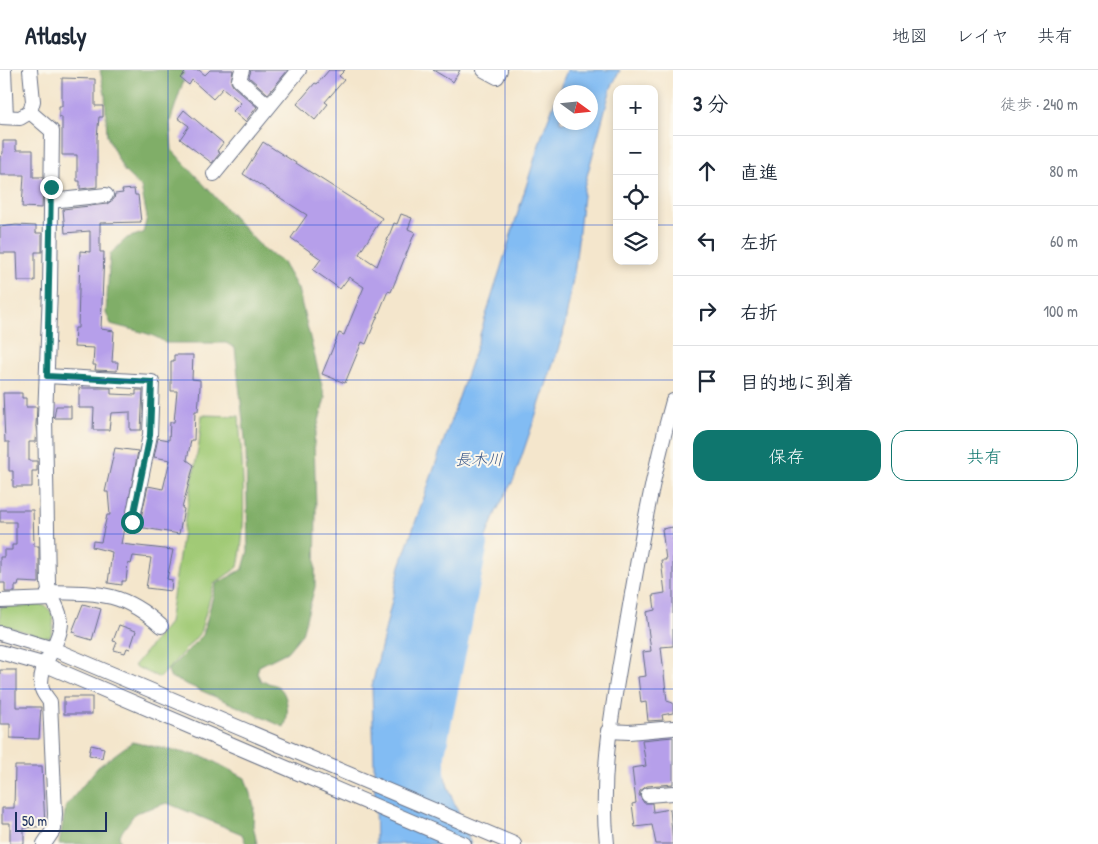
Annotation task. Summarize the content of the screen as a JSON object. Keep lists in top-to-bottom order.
{
  "water": ["長木川"],
  "scale_bar": "50 m",
  "north": "right",
  "page": {
    "header": "Atlasly",
    "nav": ["地図", "レイヤ", "共有"],
    "heading": ["3 分", "徒歩 · 240 m"],
    "map_buttons": ["+", "−"],
    "list": [
      ["直進", "80 m"],
      ["左折", "60 m"],
      ["右折", "100 m"],
      "目的地に到着"
    ],
    "buttons": ["保存", "共有"],
    "scale": "50 m"
  }
}
